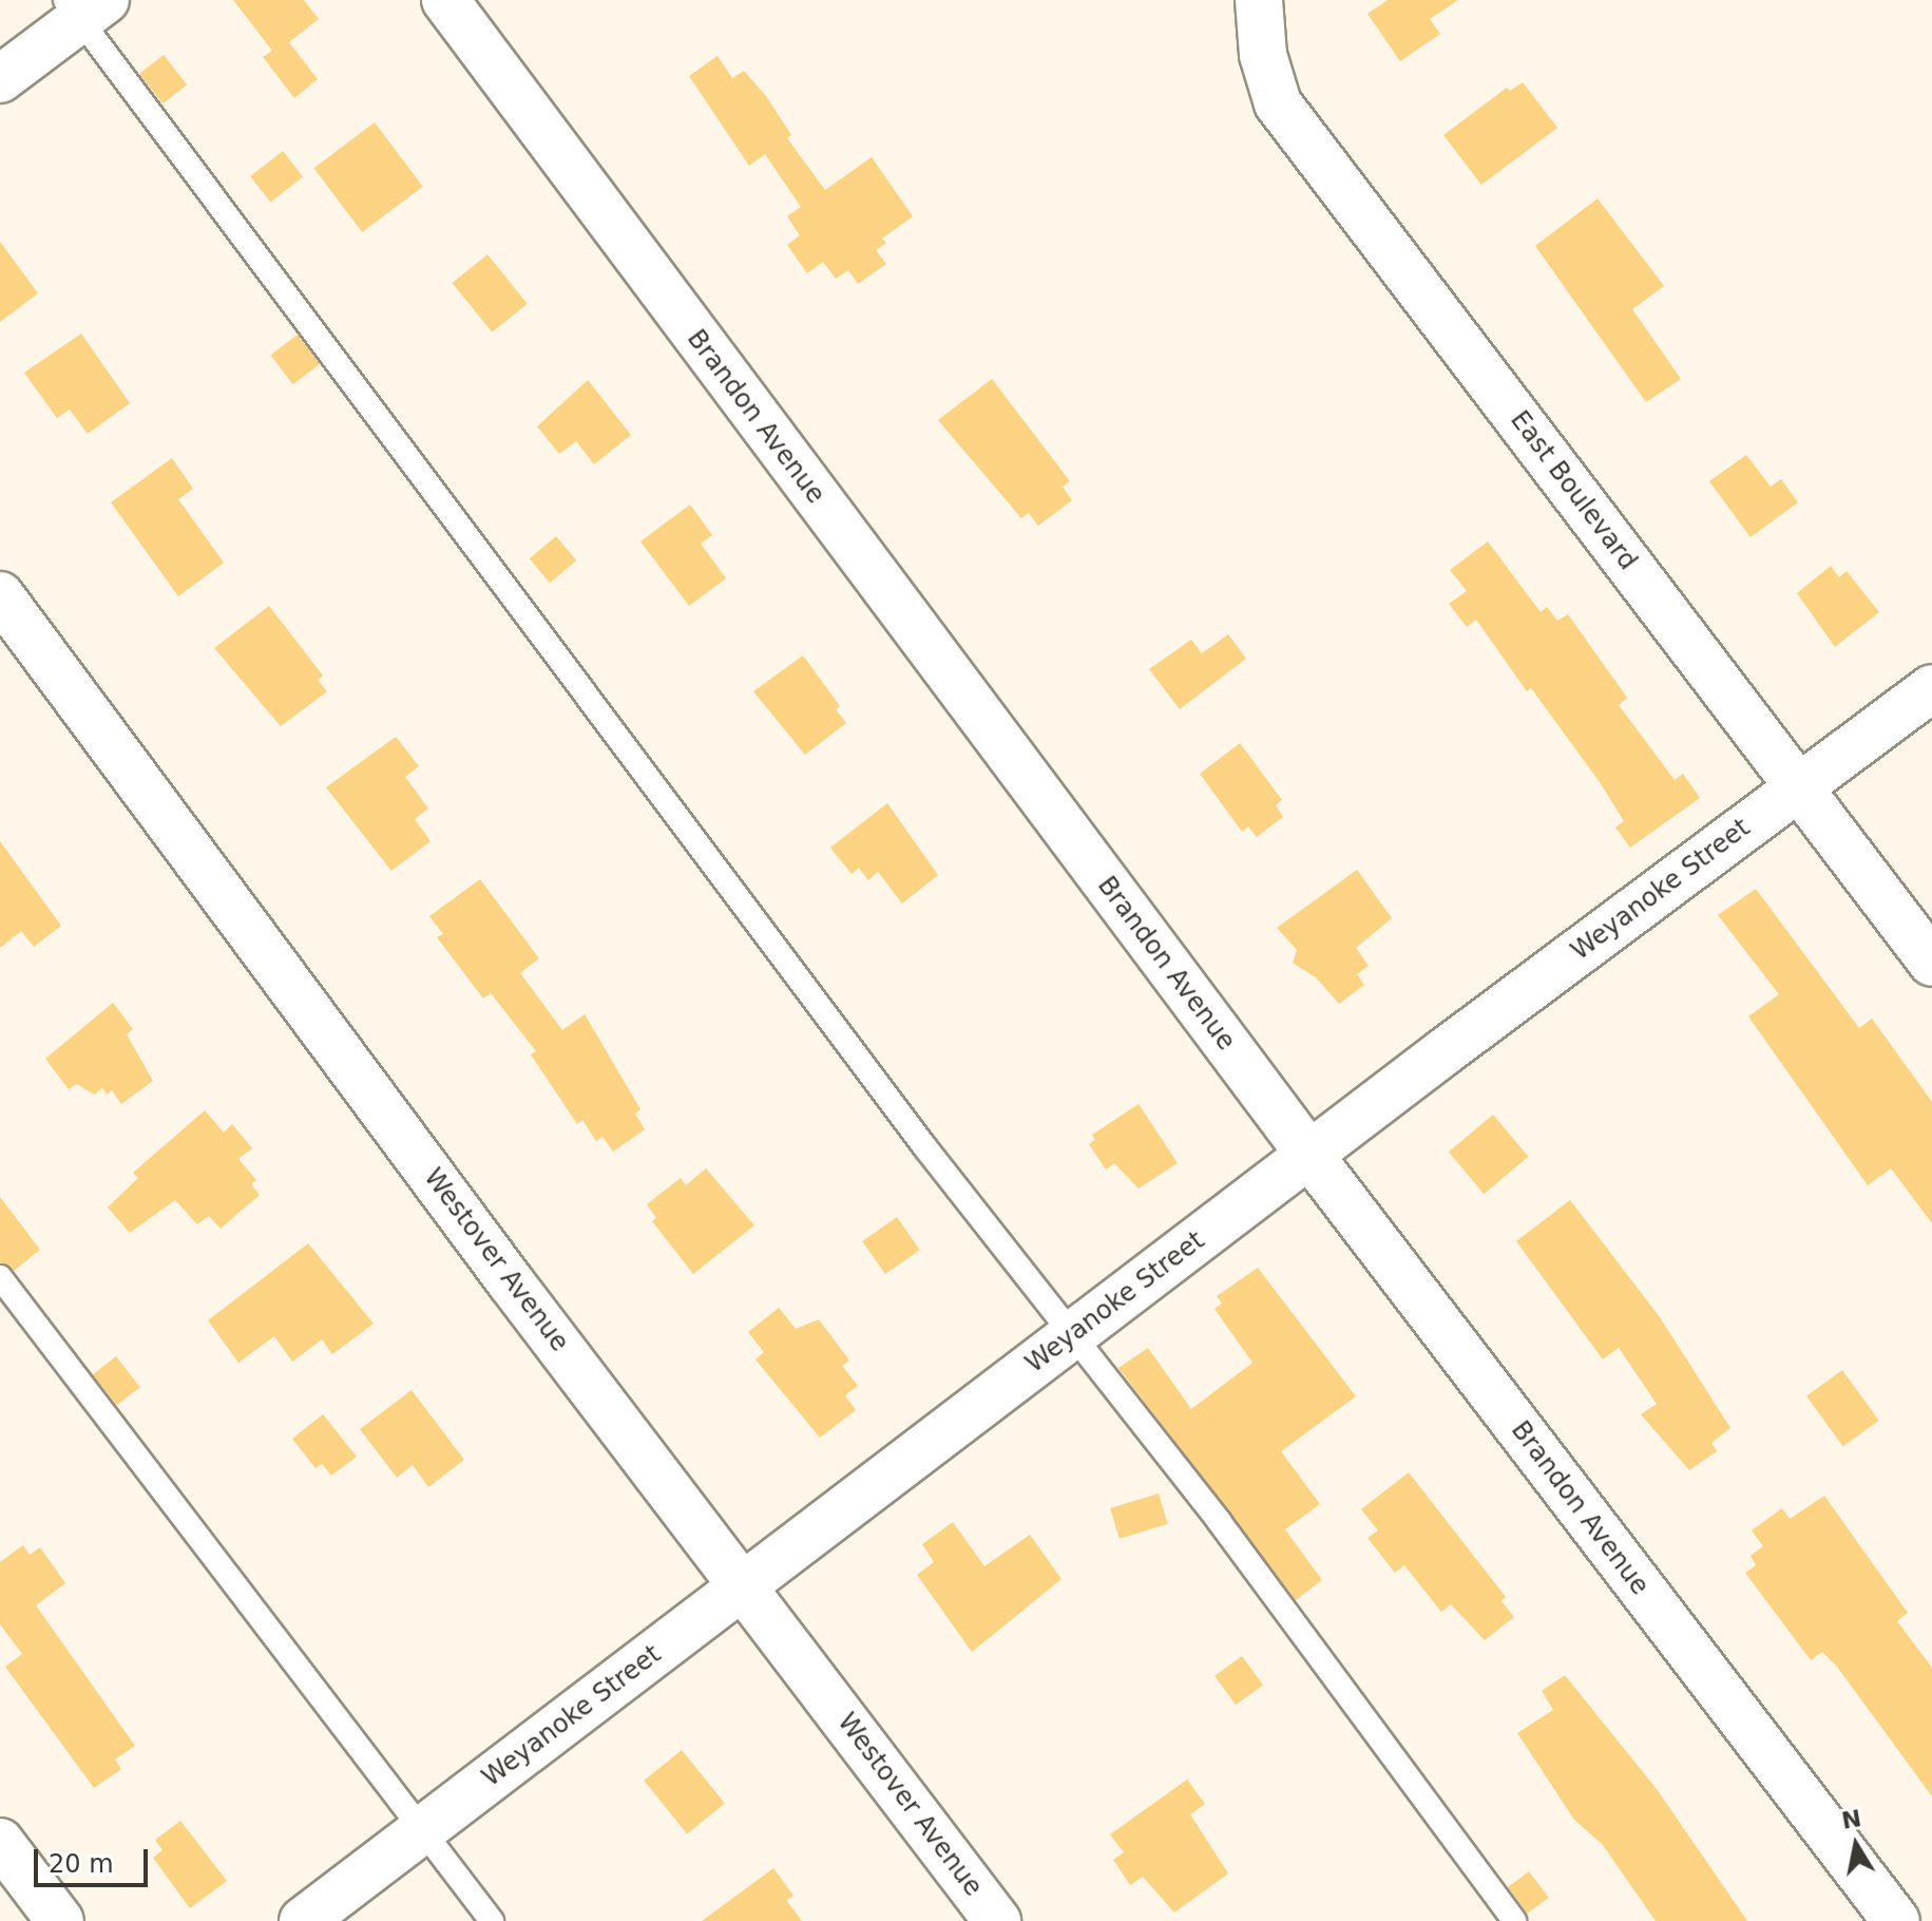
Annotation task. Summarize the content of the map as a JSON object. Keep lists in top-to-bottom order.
{
  "streets": {
    "street": [
      "Brandon Avenue",
      "East Boulevard",
      "Weyanoke Street",
      "Westover Avenue"
    ]
  },
  "crossings": [
    ["Brandon Avenue", "Weyanoke Street"],
    ["East Boulevard", "Weyanoke Street"],
    ["Weyanoke Street", "Westover Avenue"]
  ],
  "scale_bar": "20 m",
  "north": "top"
}
